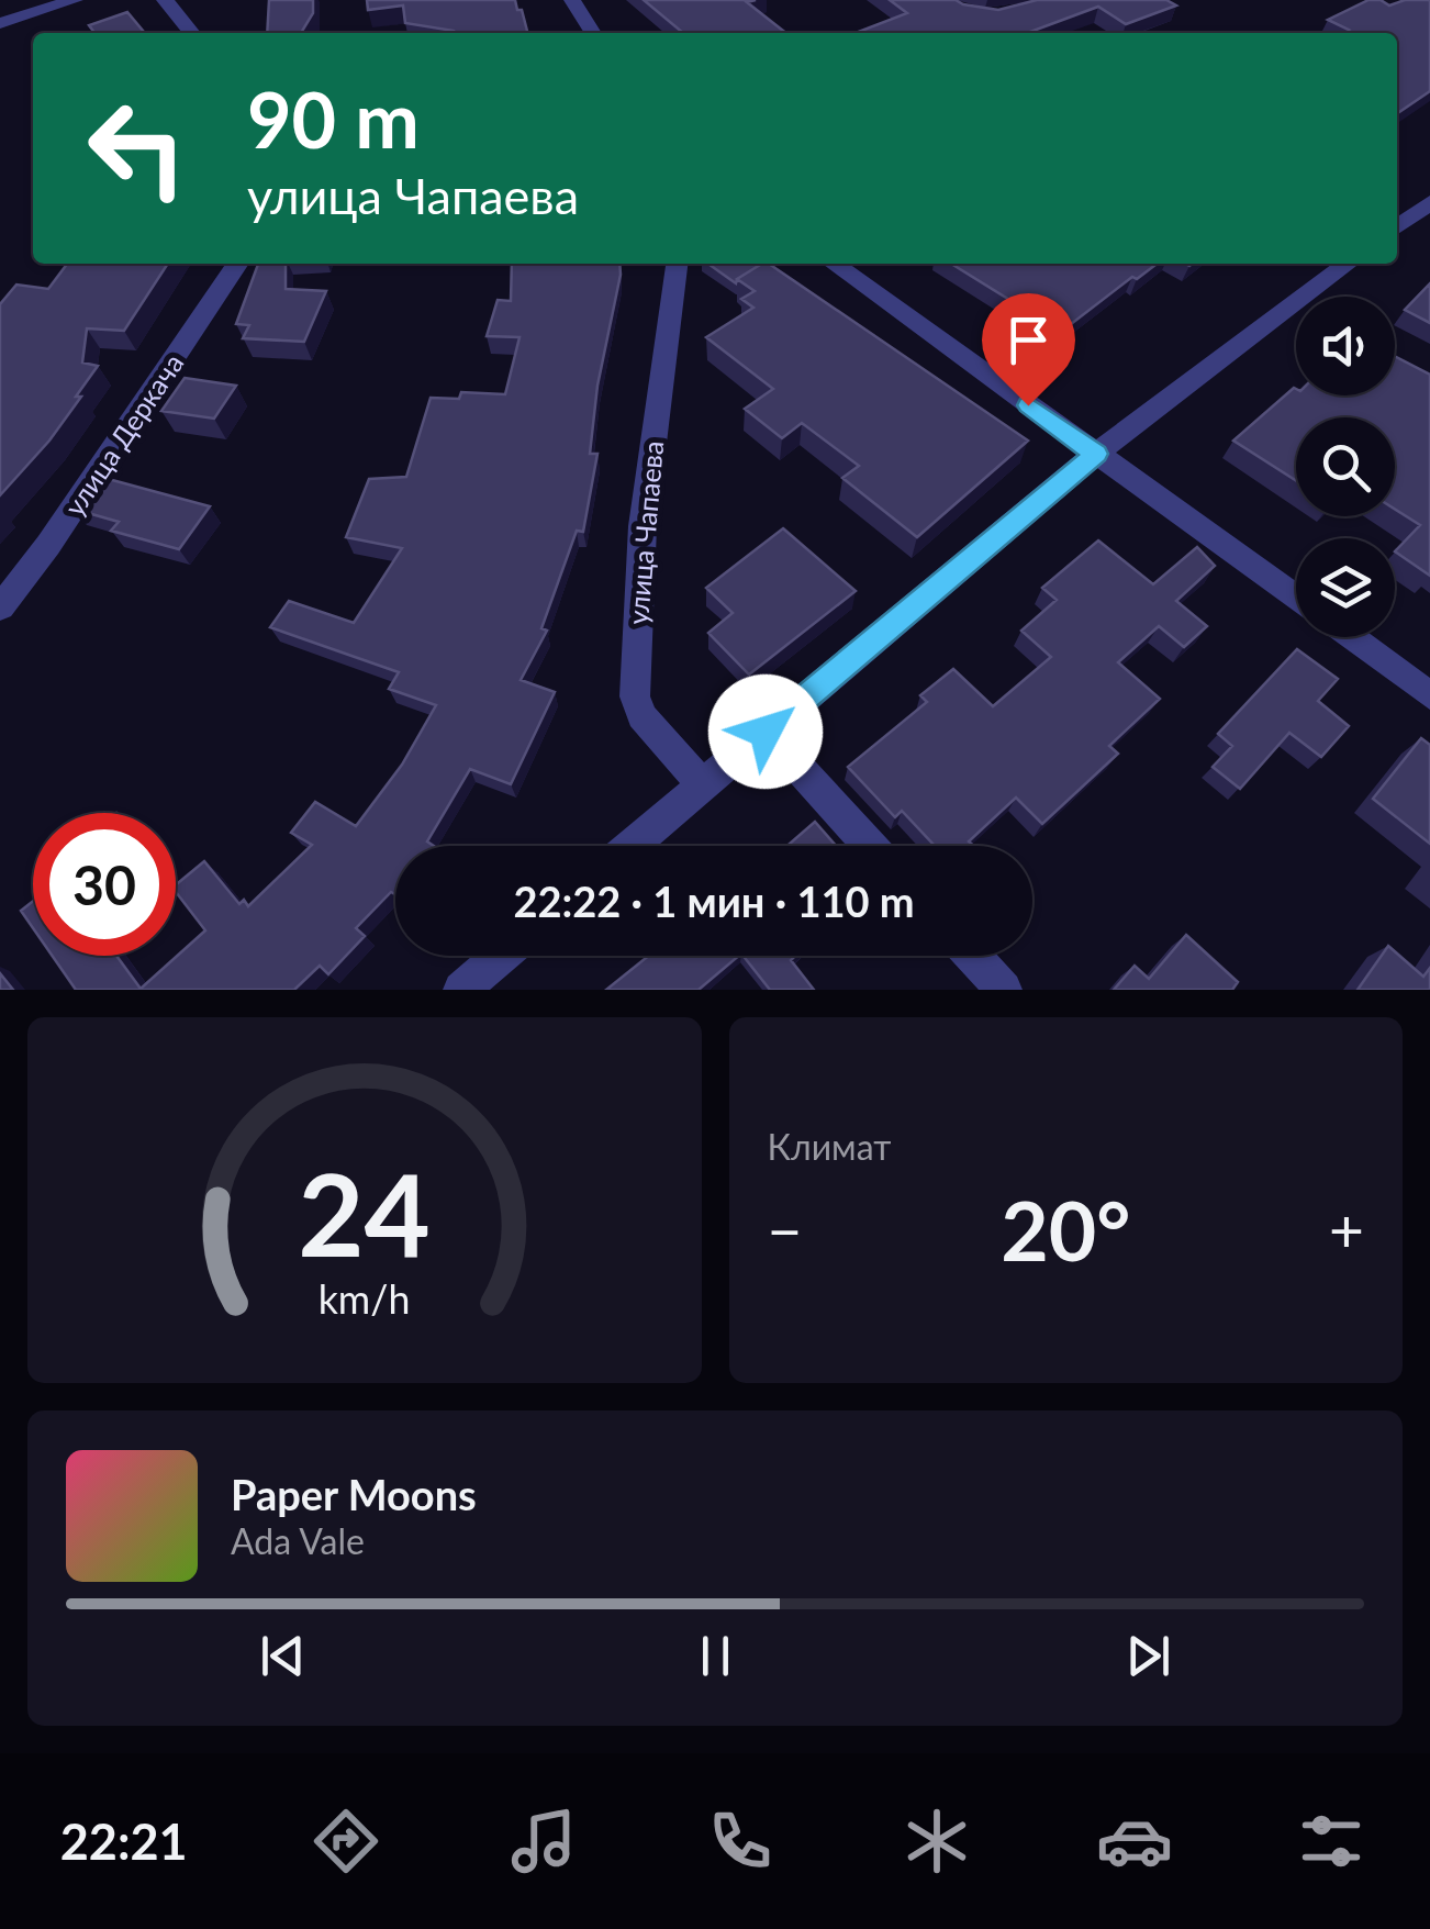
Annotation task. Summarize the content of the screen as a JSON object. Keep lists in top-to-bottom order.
{
  "streets": {
    "street": ["улица Деркача", "улица Чапаева"]
  },
  "page": {
    "turn": ["90 m", "улица Чапаева"],
    "limit": "30",
    "trip": "22:22 · 1 мин · 110 m",
    "tile": "Климат",
    "heat": ["−", "20°", "+"],
    "song": ["Paper Moons", "Ada Vale"],
    "tabs": "22:21",
    "gauge": ["24", "km/h"]
  }
}
